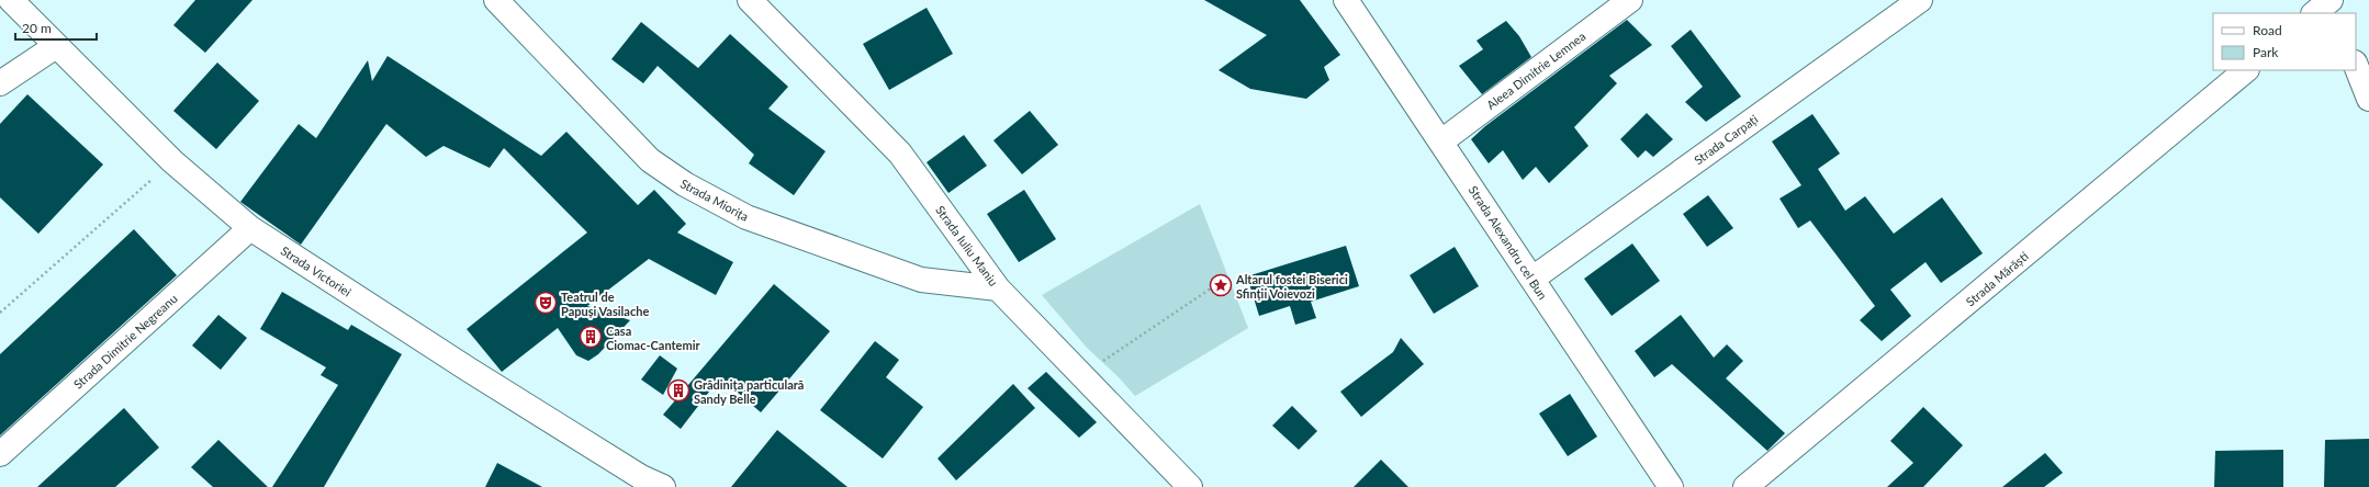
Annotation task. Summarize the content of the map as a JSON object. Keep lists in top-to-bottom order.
{
  "streets": {
    "street": [
      "Aleea Dimitrie Lemnea",
      "Strada Carpați",
      "Strada Miorița",
      "Strada Alexandru cel Bun",
      "Strada Iuliu Maniu",
      "Strada Victoriei",
      "Strada Mărăști",
      "Strada Dimitrie Negreanu"
    ]
  },
  "crossings": [
    ["Aleea Dimitrie Lemnea", "Strada Alexandru cel Bun"],
    ["Strada Carpați", "Strada Alexandru cel Bun"],
    ["Strada Miorița", "Strada Iuliu Maniu"],
    ["Strada Victoriei", "Strada Dimitrie Negreanu"]
  ],
  "places": {
    "place": ["Altarul fostei Biserici Sfinții Voievozi"],
    "theatre": ["Teatrul de Papuși Vasilache"],
    "building": ["Casa Ciomac-Cantemir", "Grădinița particulară Sandy Belle"]
  },
  "legend": ["Road", "Park"],
  "scale_bar": "20 m"
}
